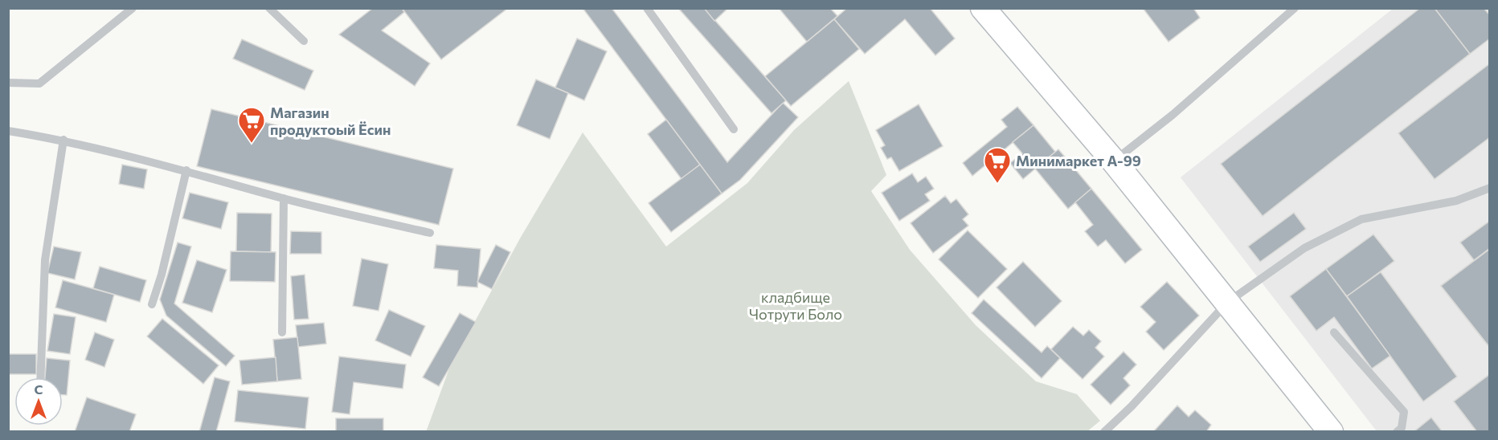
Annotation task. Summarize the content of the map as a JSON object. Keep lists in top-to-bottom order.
{
  "parks": ["кладбище Чотрути Боло"],
  "places": {
    "supermarket": ["Магазин продуктоый Ёсин", "Минимаркет А-99"]
  },
  "north": "top"
}
